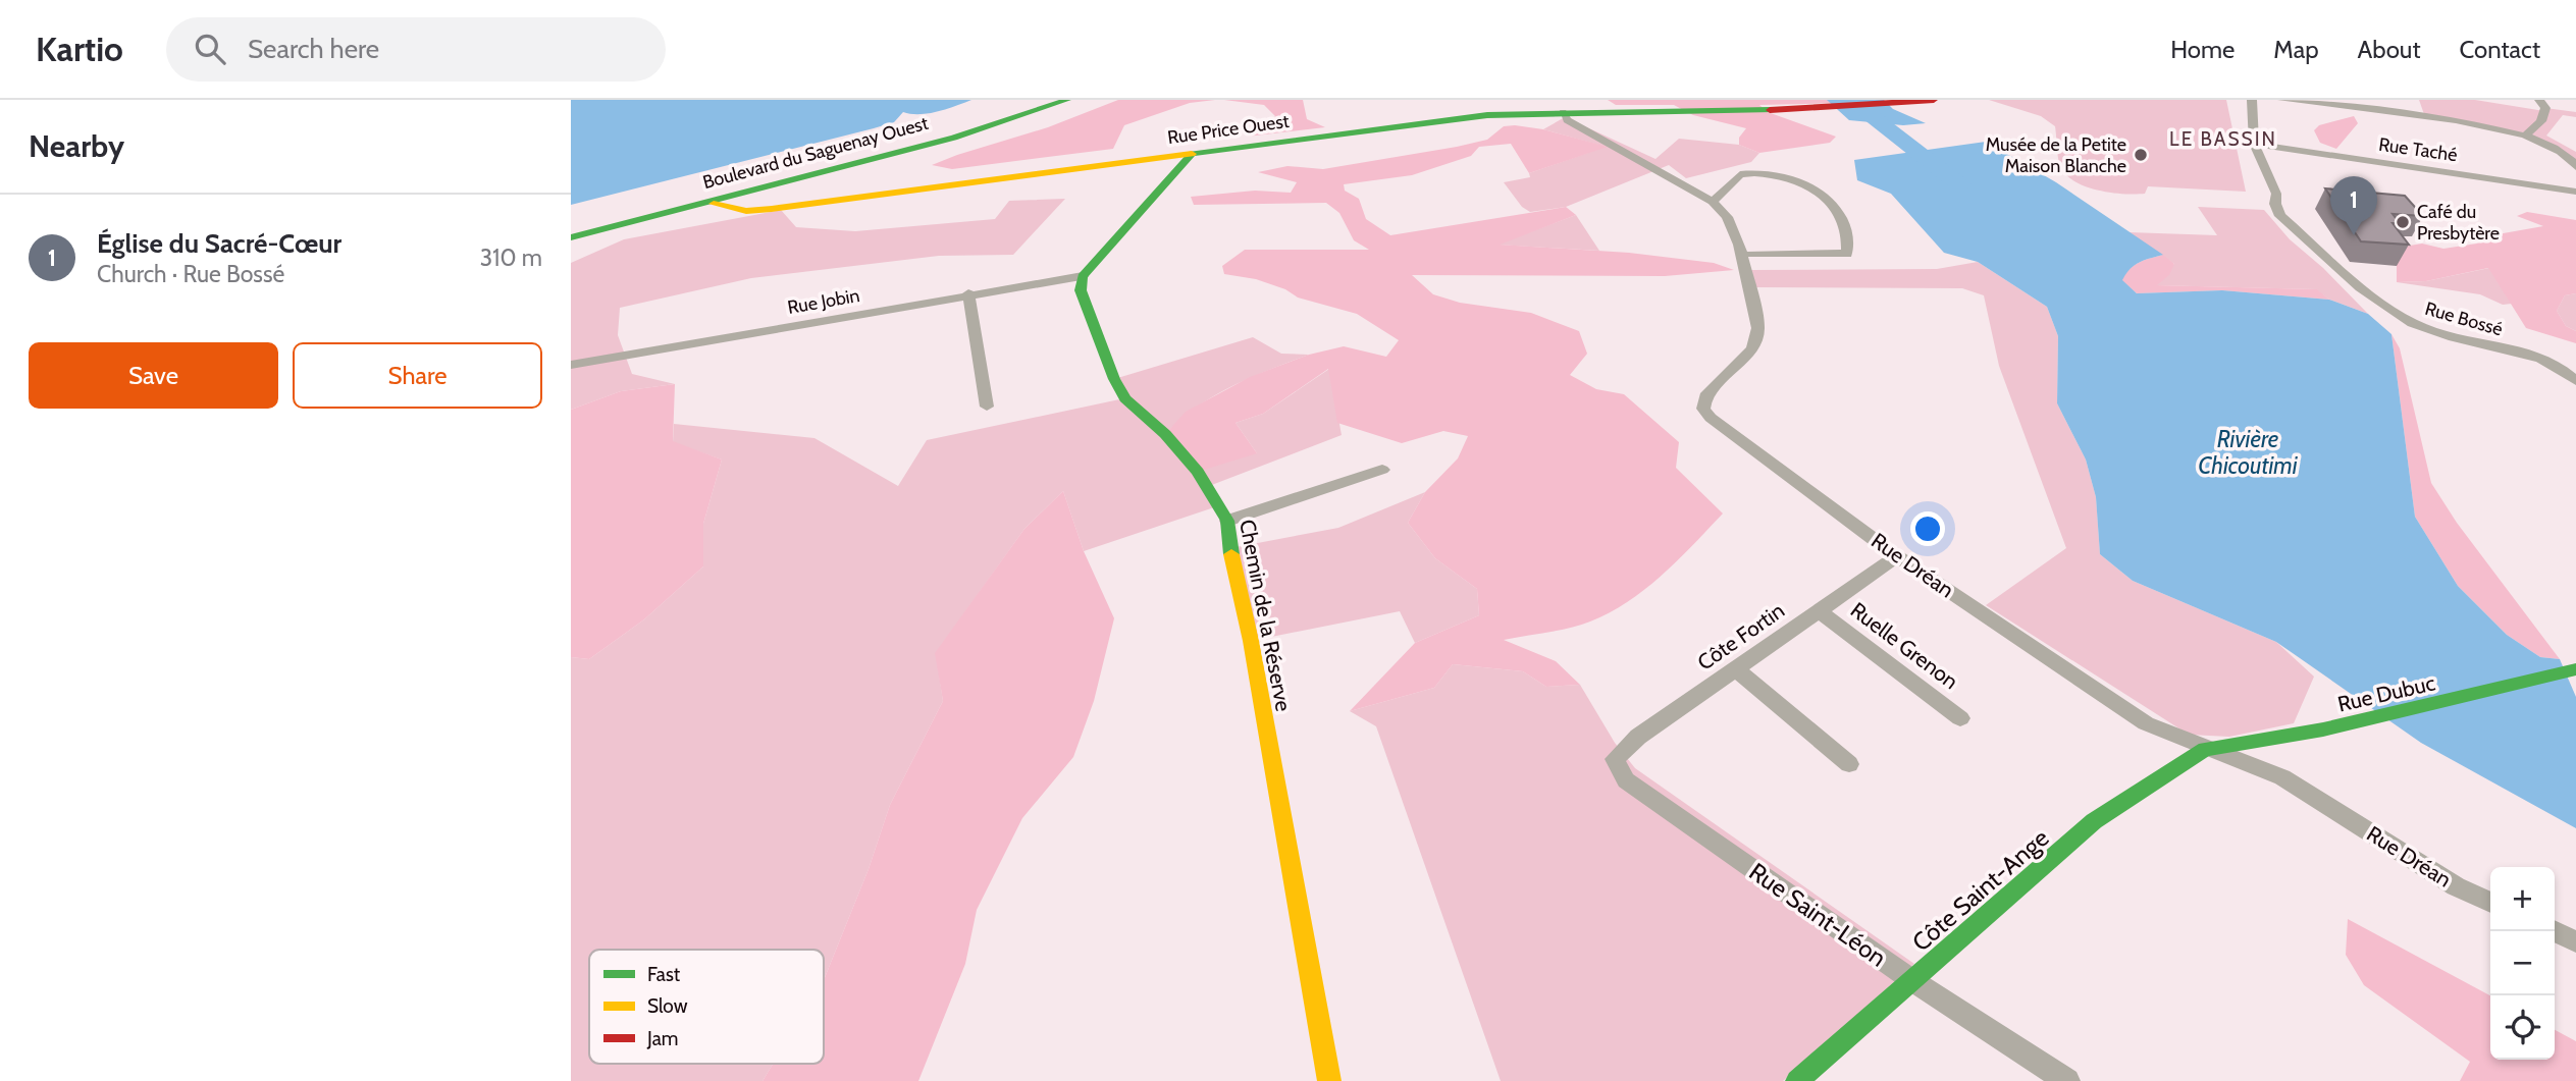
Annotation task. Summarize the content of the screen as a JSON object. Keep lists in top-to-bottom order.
{
  "streets": {
    "street": [
      "Rue Price Ouest",
      "Rue Taché",
      "Boulevard du Saguenay Ouest",
      "Rue Jobin",
      "Rue Bossé",
      "Rue Dréan",
      "Chemin de la Réserve",
      "Côte Fortin",
      "Ruelle Grenon",
      "Rue Dubuc",
      "Côte Saint-Ange",
      "Rue Saint-Léon"
    ]
  },
  "crossings": [
    ["Rue Price Ouest", "Boulevard du Saguenay Ouest"],
    ["Rue Price Ouest", "Rue Dréan"],
    ["Rue Taché", "Rue Bossé"],
    ["Rue Jobin", "Chemin de la Réserve"],
    ["Rue Dréan", "Côte Fortin"],
    ["Rue Dréan", "Rue Dubuc"],
    ["Rue Dréan", "Côte Saint-Ange"],
    ["Côte Fortin", "Ruelle Grenon"],
    ["Côte Fortin", "Rue Saint-Léon"],
    ["Rue Dubuc", "Côte Saint-Ange"],
    ["Côte Saint-Ange", "Rue Saint-Léon"]
  ],
  "districts": ["LE BASSIN"],
  "water": ["Rivière Chicoutimi"],
  "places": ["Musée de la Petite Maison Blanche", "Café du Presbytère"],
  "legend": ["Fast", "Slow", "Jam"],
  "page": {
    "header": "Kartio",
    "search": "Search here",
    "nav": [
      "Home",
      "Map",
      "About",
      "Contact"
    ],
    "heading": "Nearby",
    "pins": "1",
    "list": [
      {
        "mark": "1",
        "name": "Église du Sacré-Cœur",
        "note": "Church · Rue Bossé",
        "value": "310 m"
      }
    ],
    "buttons": ["Save", "Share"],
    "map_buttons": ["+", "−"]
  }
}
